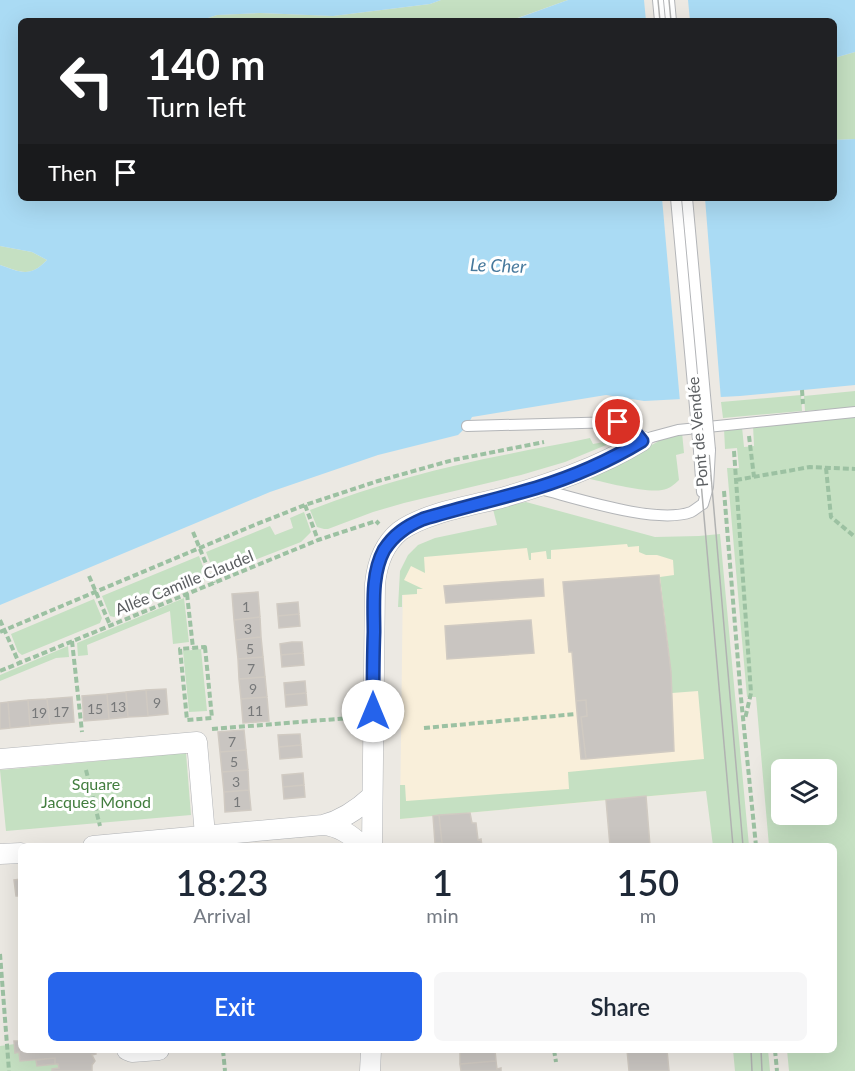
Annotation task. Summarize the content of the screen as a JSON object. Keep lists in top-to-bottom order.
{
  "streets": {
    "lane": ["Pont de Vendée"],
    "path": ["Allée Camille Claudel"]
  },
  "water": ["Le Cher"],
  "parks": ["Square Jacques Monod"],
  "house_numbers": [
    "1",
    "3",
    "5",
    "7",
    "9",
    "9",
    "13",
    "15",
    "11",
    "17",
    "19",
    "7",
    "5",
    "3",
    "1"
  ],
  "page": {
    "turn": ["140 m", "Turn left"],
    "then": "Then",
    "eta": [
      "18:23",
      "Arrival",
      "1",
      "min",
      "150",
      "m"
    ],
    "buttons": ["Exit", "Share"]
  }
}
